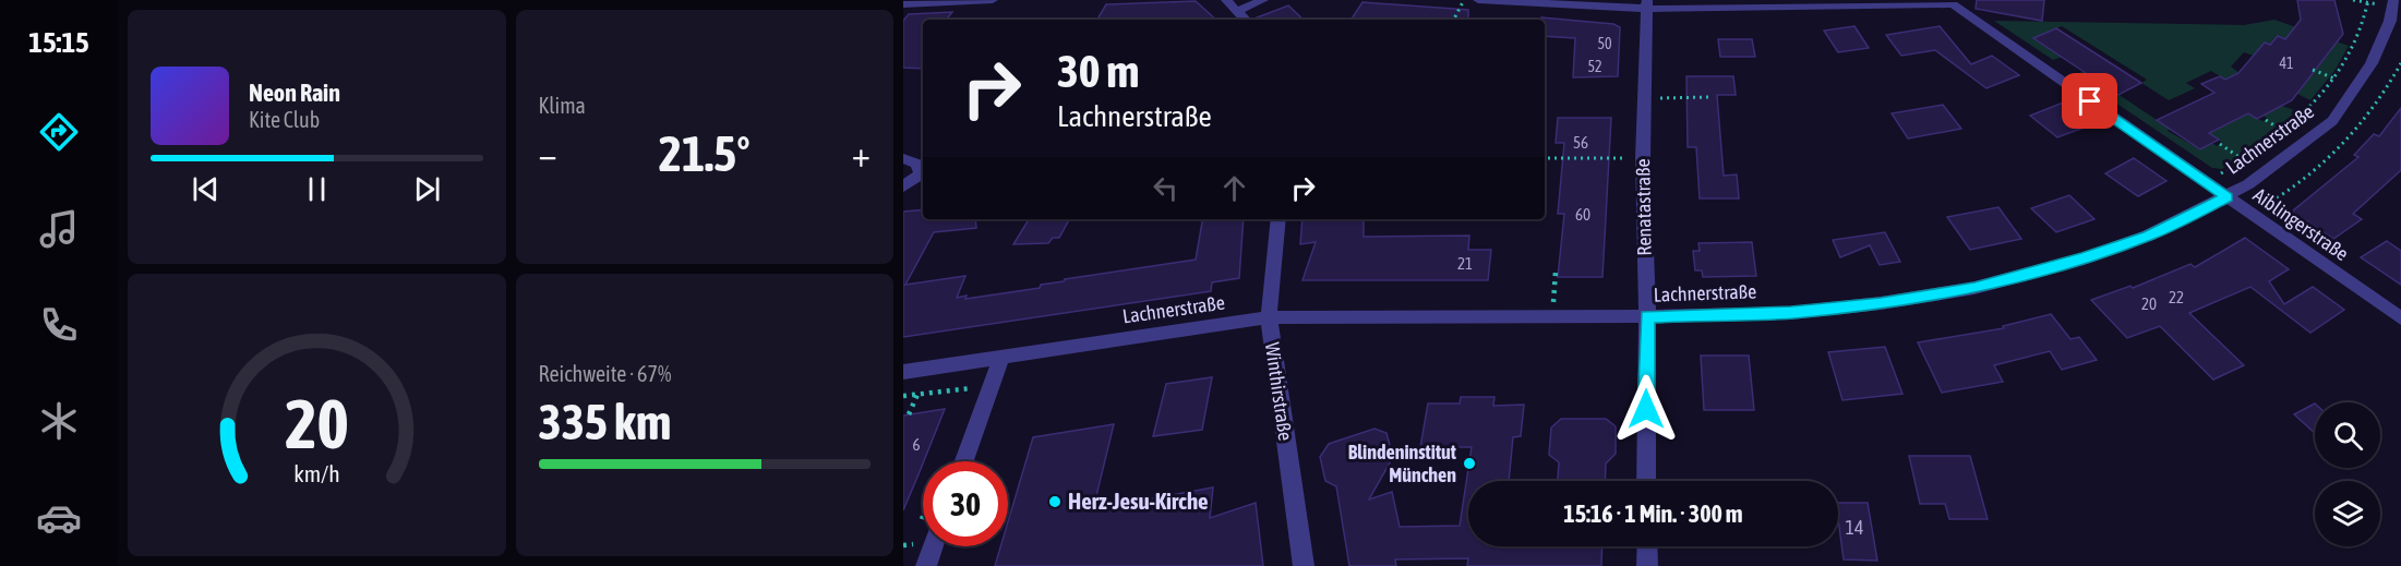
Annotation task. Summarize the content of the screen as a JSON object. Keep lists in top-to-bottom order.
{
  "streets": {
    "street": [
      "Lachnerstraße",
      "Renatastraße",
      "Aiblingerstraße",
      "Winthirstraße"
    ]
  },
  "crossings": [
    ["Lachnerstraße", "Renatastraße"],
    ["Lachnerstraße", "Aiblingerstraße"],
    ["Lachnerstraße", "Winthirstraße"]
  ],
  "places": ["Blindeninstitut München", "Herz-Jesu-Kirche"],
  "house_numbers": [
    "50",
    "41",
    "52",
    "56",
    "60",
    "21",
    "22",
    "20",
    "6",
    "14"
  ],
  "page": {
    "tabs": "15:15",
    "tile": [
      "Klima",
      ["Reichweite · 67%", "335 km"]
    ],
    "turn": ["30 m", "Lachnerstraße"],
    "song": ["Neon Rain", "Kite Club"],
    "heat": ["−", "21.5°", "+"],
    "limit": "30",
    "trip": "15:16 · 1 Min. · 300 m",
    "gauge": ["20", "km/h"]
  }
}
